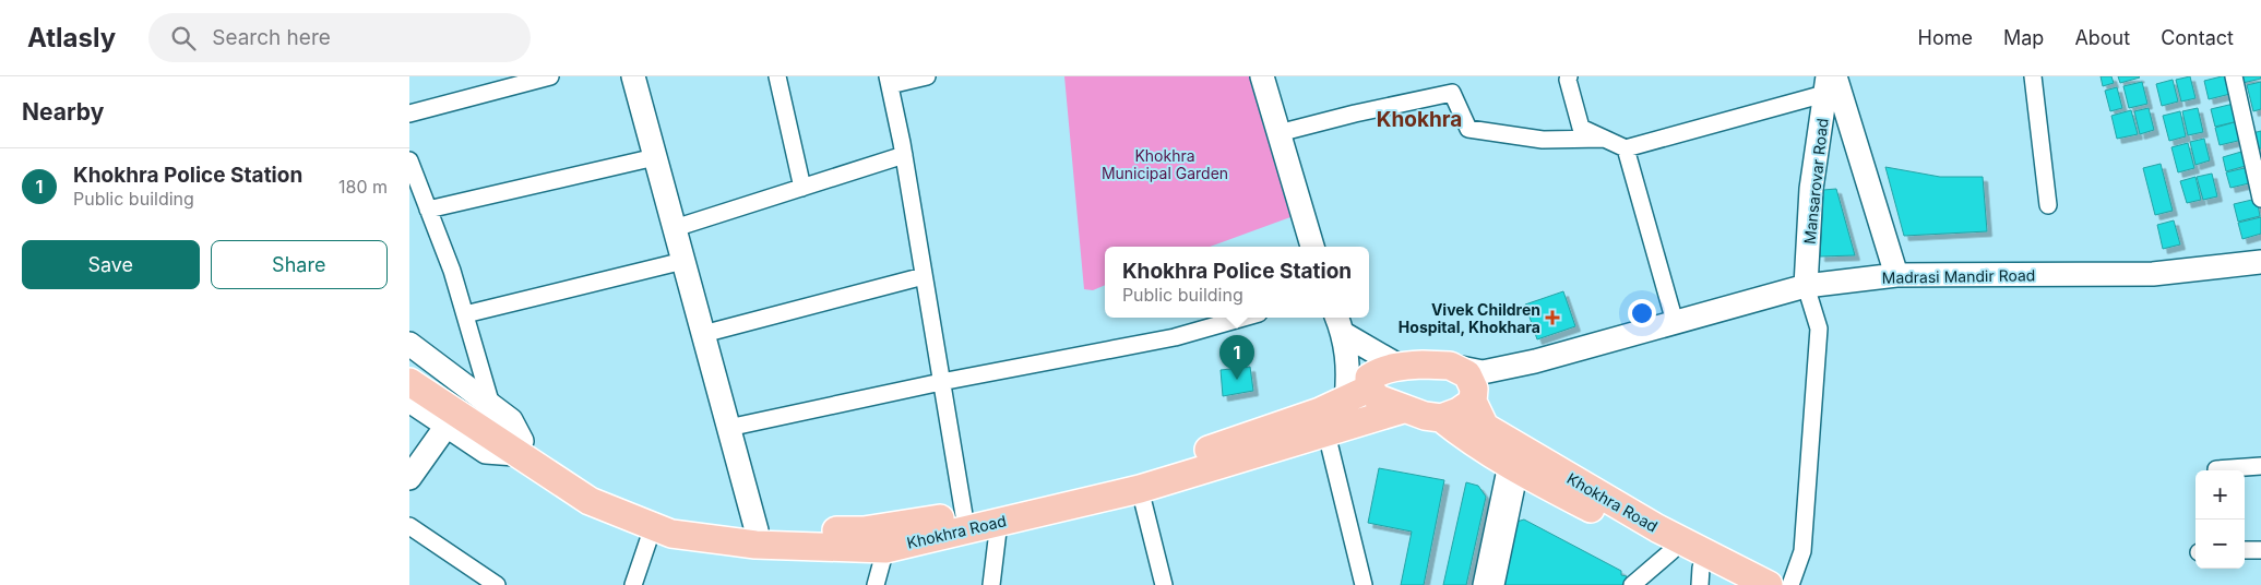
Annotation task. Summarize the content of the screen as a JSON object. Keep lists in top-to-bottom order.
{
  "streets": {
    "main road": ["Khokhra Road"],
    "street": ["Mansarovar Road", "Madrasi Mandir Road"]
  },
  "crossings": [
    ["Mansarovar Road", "Madrasi Mandir Road"]
  ],
  "districts": ["Khokhra"],
  "parks": ["Khokhra Municipal Garden"],
  "places": {
    "health": ["Vivek Children Hospital, Khokhara"]
  },
  "page": {
    "header": "Atlasly",
    "search": "Search here",
    "nav": [
      "Home",
      "Map",
      "About",
      "Contact"
    ],
    "heading": "Nearby",
    "list": [
      {
        "mark": "1",
        "name": "Khokhra Police Station",
        "note": "Public building",
        "value": "180 m"
      }
    ],
    "buttons": ["Save", "Share"],
    "popup": ["Khokhra Police Station", "Public building"],
    "pins": "1",
    "map_buttons": ["+", "−"]
  }
}
